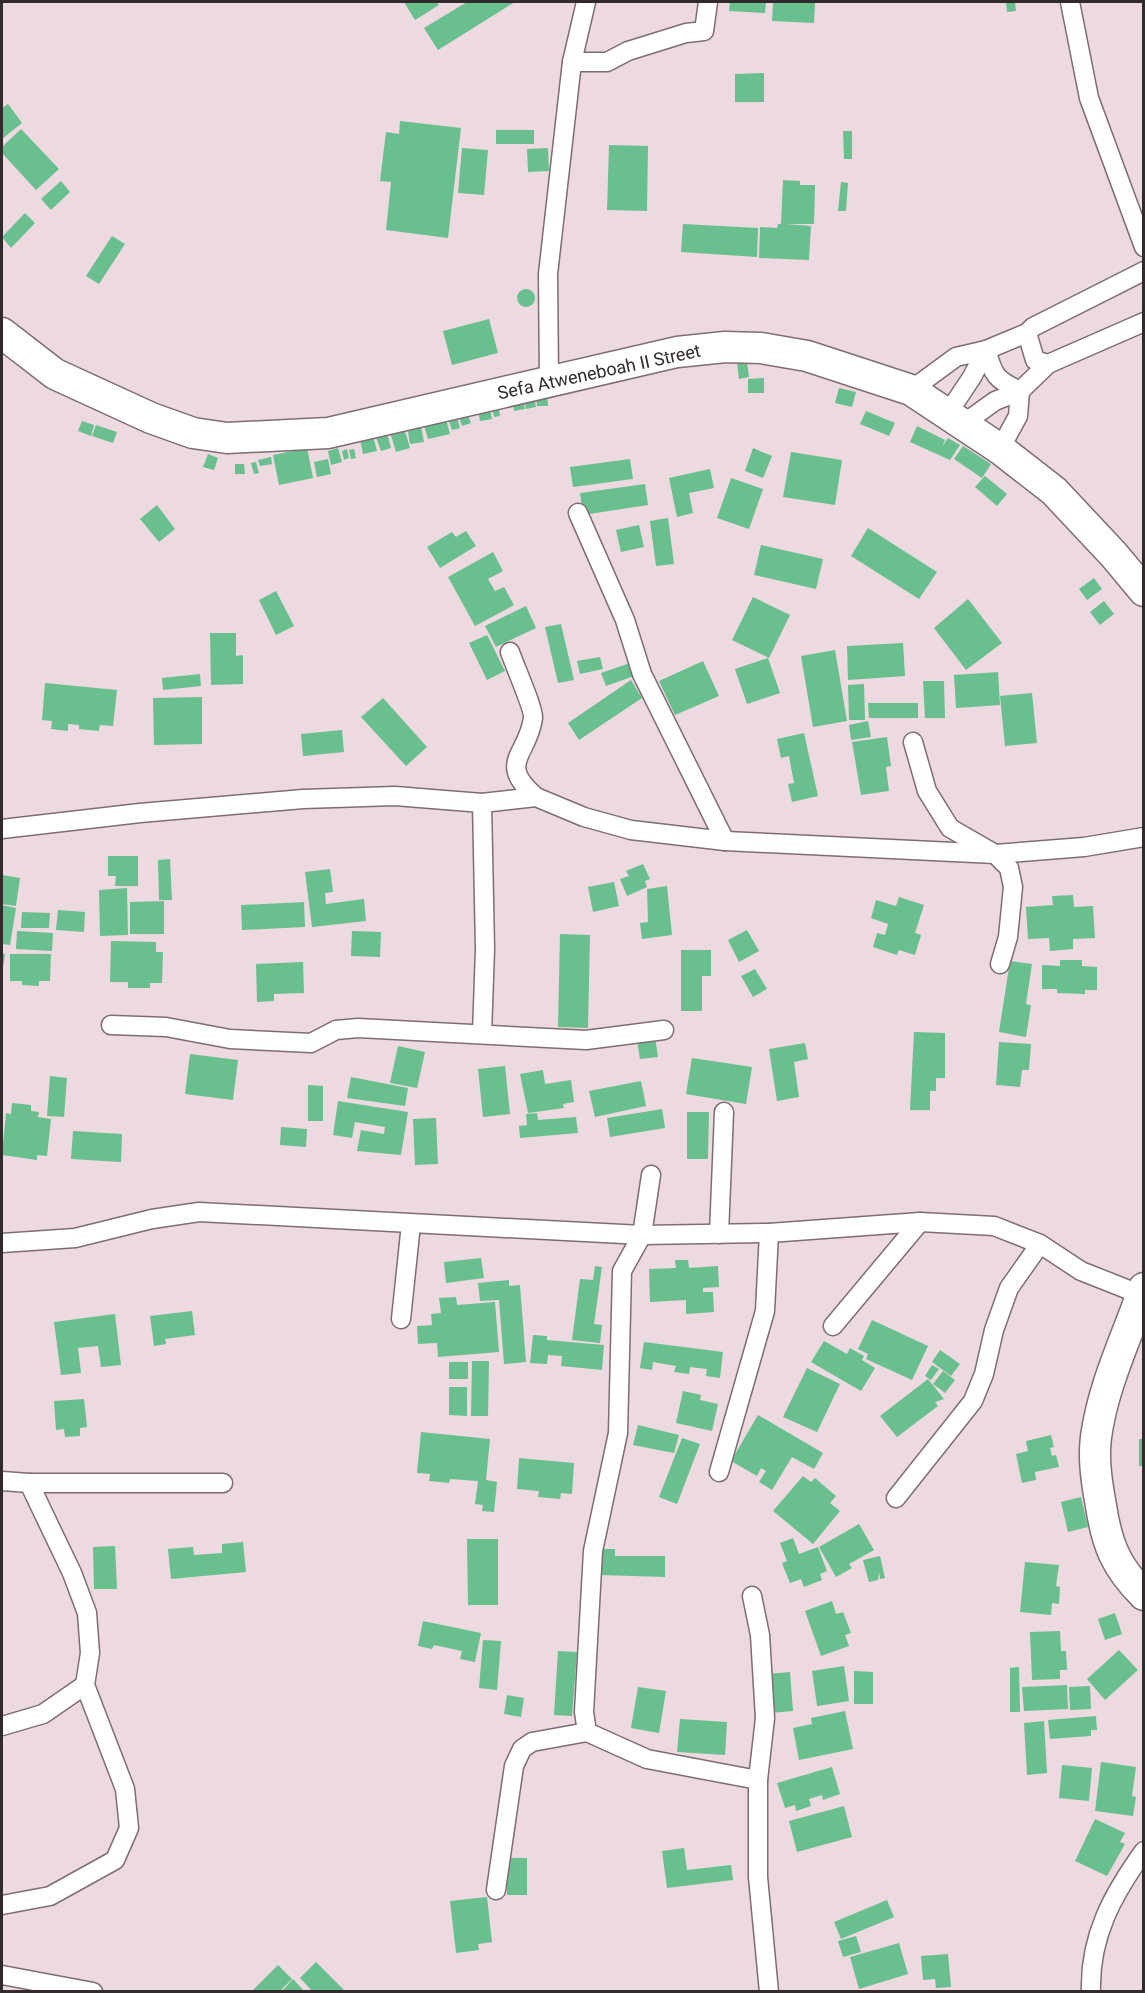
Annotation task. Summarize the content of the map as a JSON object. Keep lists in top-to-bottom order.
{
  "streets": {
    "main road": ["Sefa Atweneboah II Street"]
  }
}
